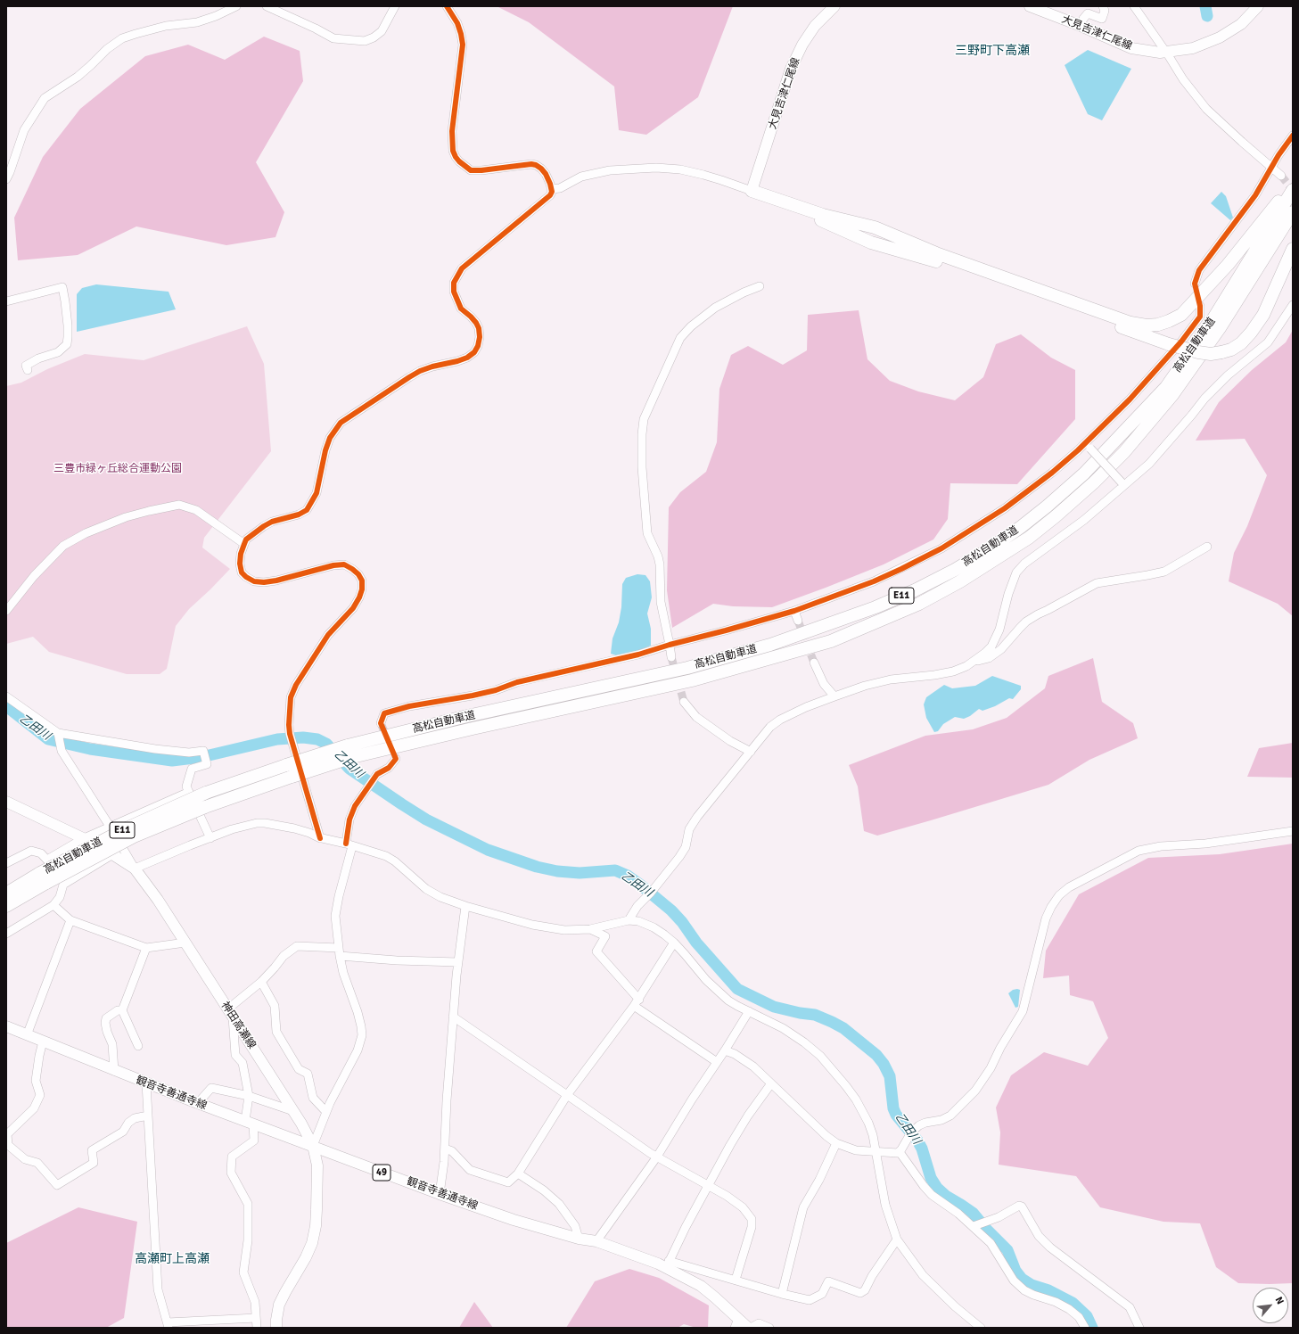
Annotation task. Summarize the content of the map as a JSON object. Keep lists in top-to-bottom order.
{
  "streets": {
    "highway": ["高松自動車道", "E11"],
    "main road": [
      "大見吉津仁尾線",
      "神田高瀬線",
      "観音寺善通寺線",
      "49"
    ]
  },
  "crossings": [
    ["神田高瀬線", "観音寺善通寺線"]
  ],
  "districts": ["三野町下高瀬", "高瀬町上高瀬"],
  "water": ["乙田川"],
  "parks": ["三豊市緑ヶ丘総合運動公園"],
  "north": "top right"
}
